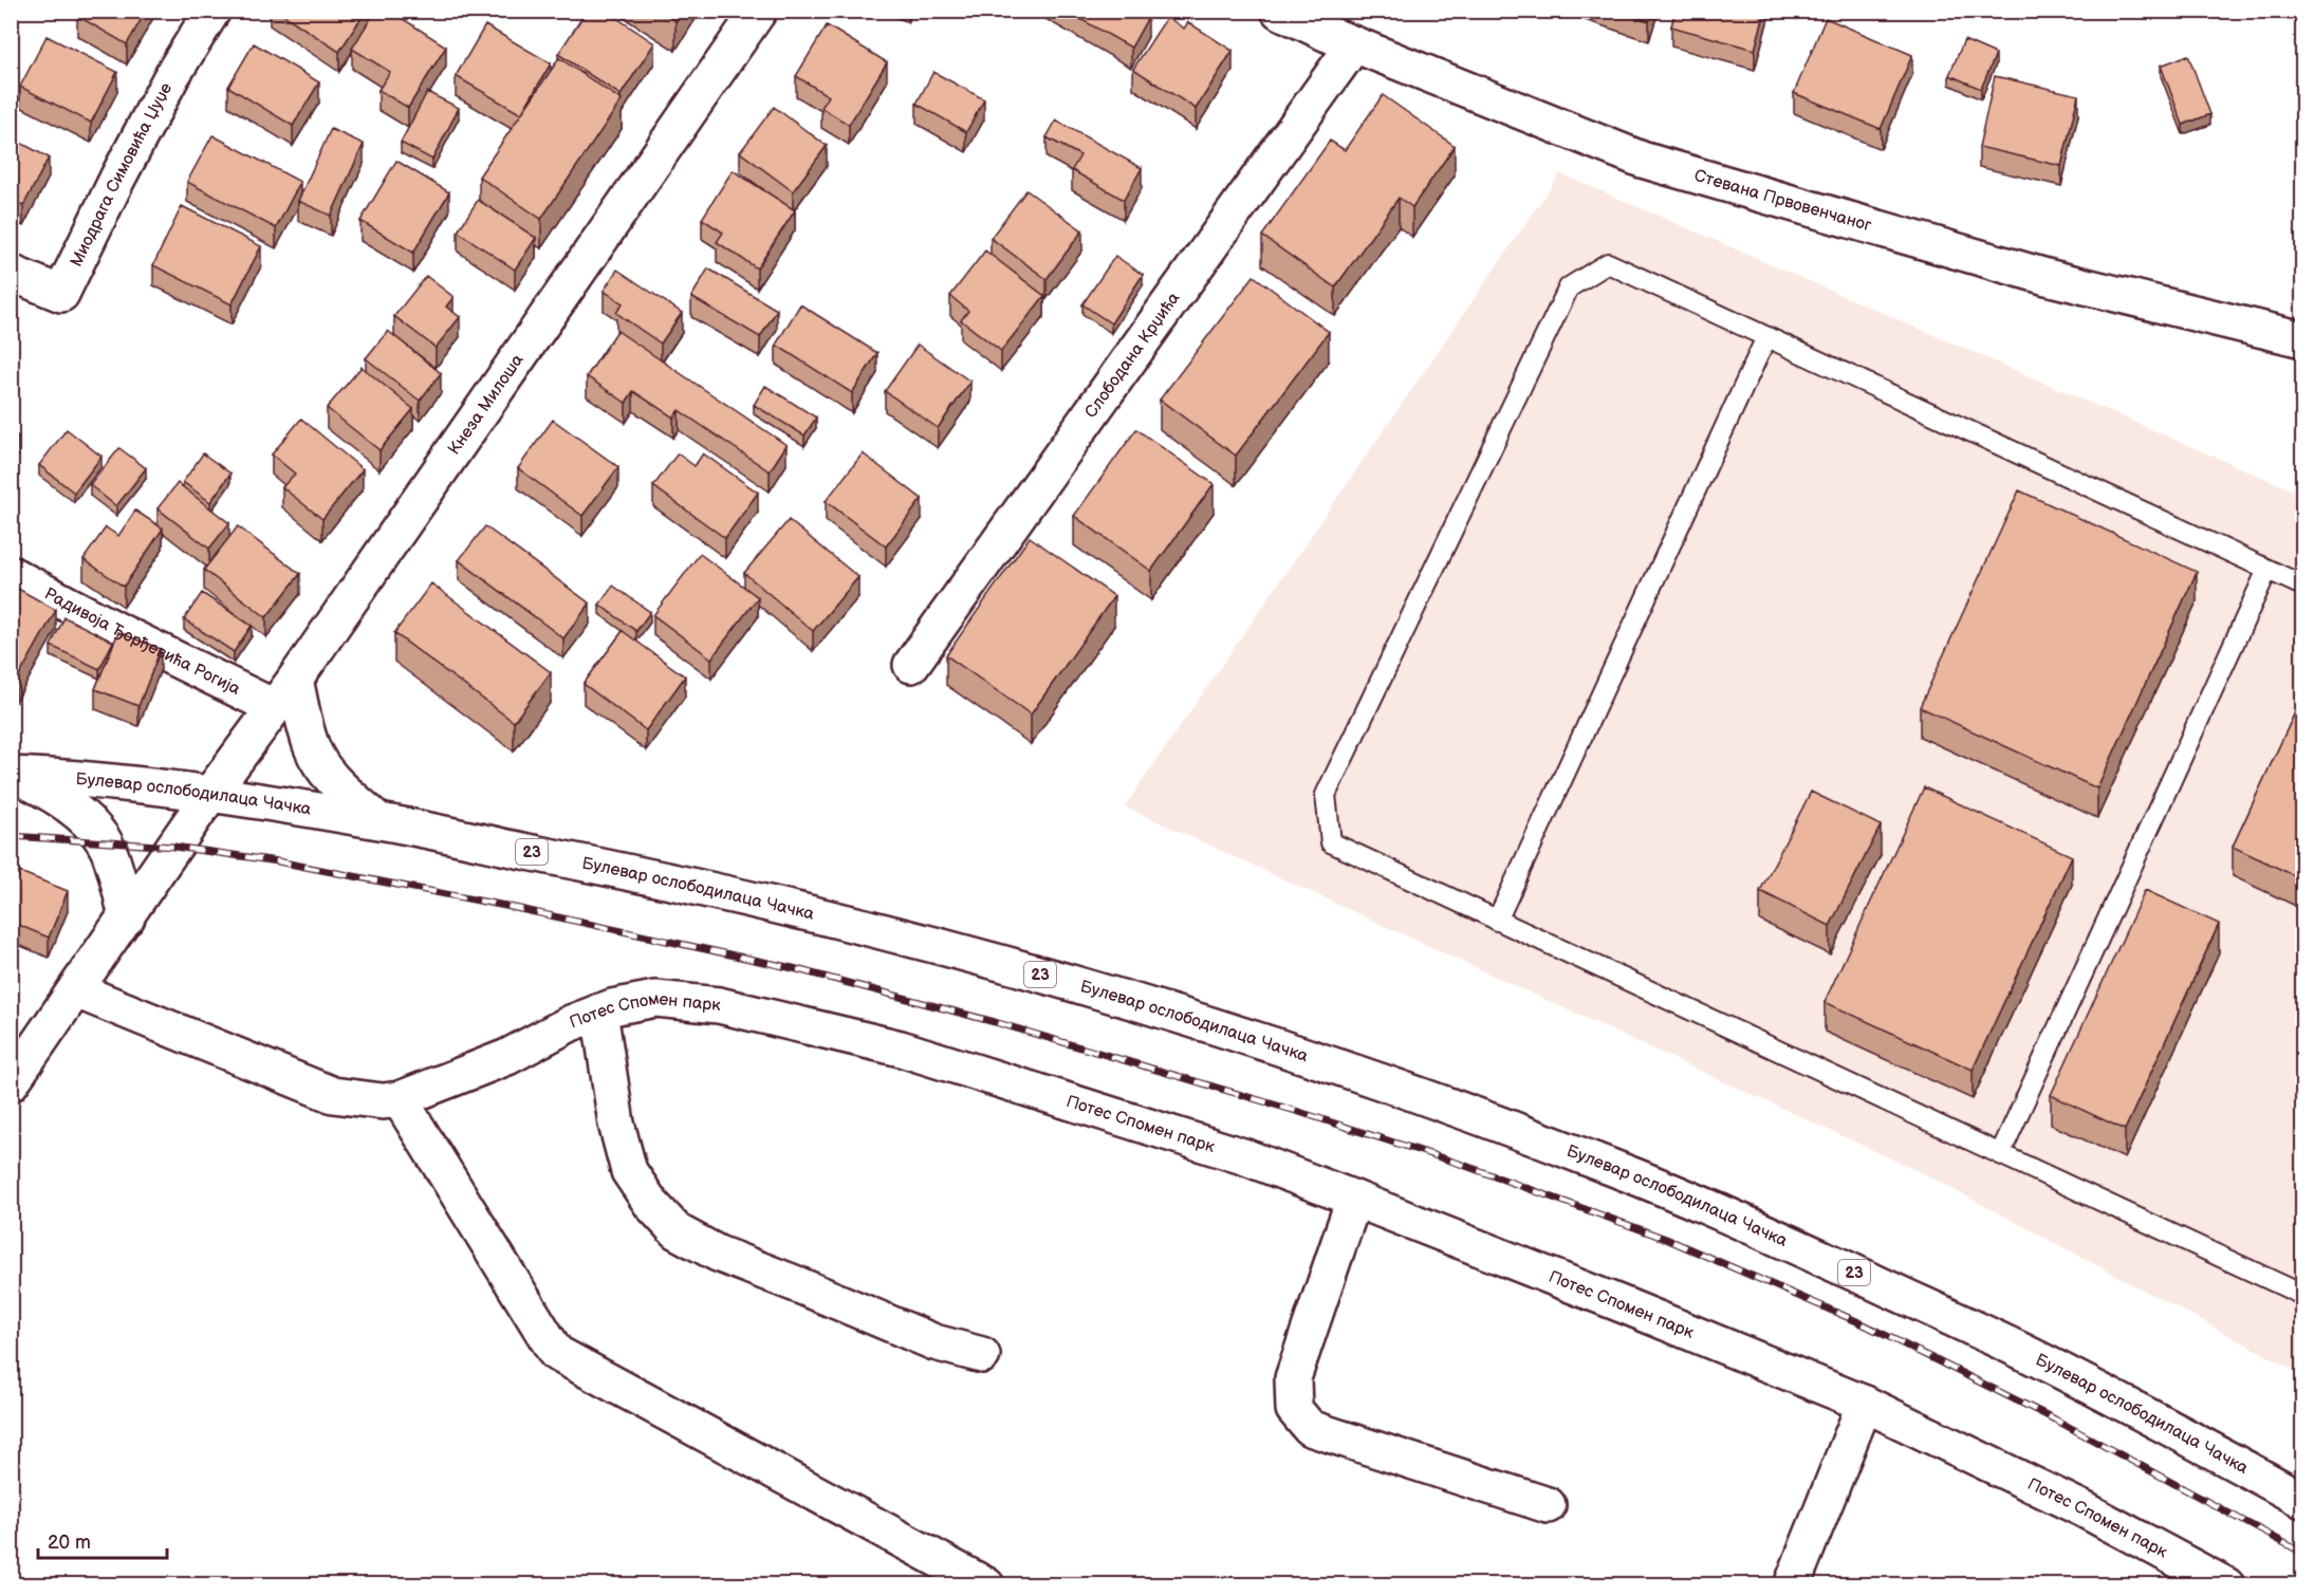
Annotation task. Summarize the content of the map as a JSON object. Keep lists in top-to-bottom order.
{
  "streets": {
    "street": [
      "Миодрага Симовића Џуџе",
      "Стевана Првовенчаног",
      "Слободана Крџића",
      "Кнеза Милоша",
      "Радивоја Ђорђевића Рогија",
      "Булевар ослободилаца Чачка",
      "23",
      "Потес Спомен парк"
    ]
  },
  "crossings": [
    ["Стевана Првовенчаног", "Слободана Крџића"],
    ["Кнеза Милоша", "Радивоја Ђорђевића Рогија"],
    ["Кнеза Милоша", "Булевар ослободилаца Чачка"],
    ["Кнеза Милоша", "Потес Спомен парк"]
  ],
  "scale_bar": "20 m"
}
